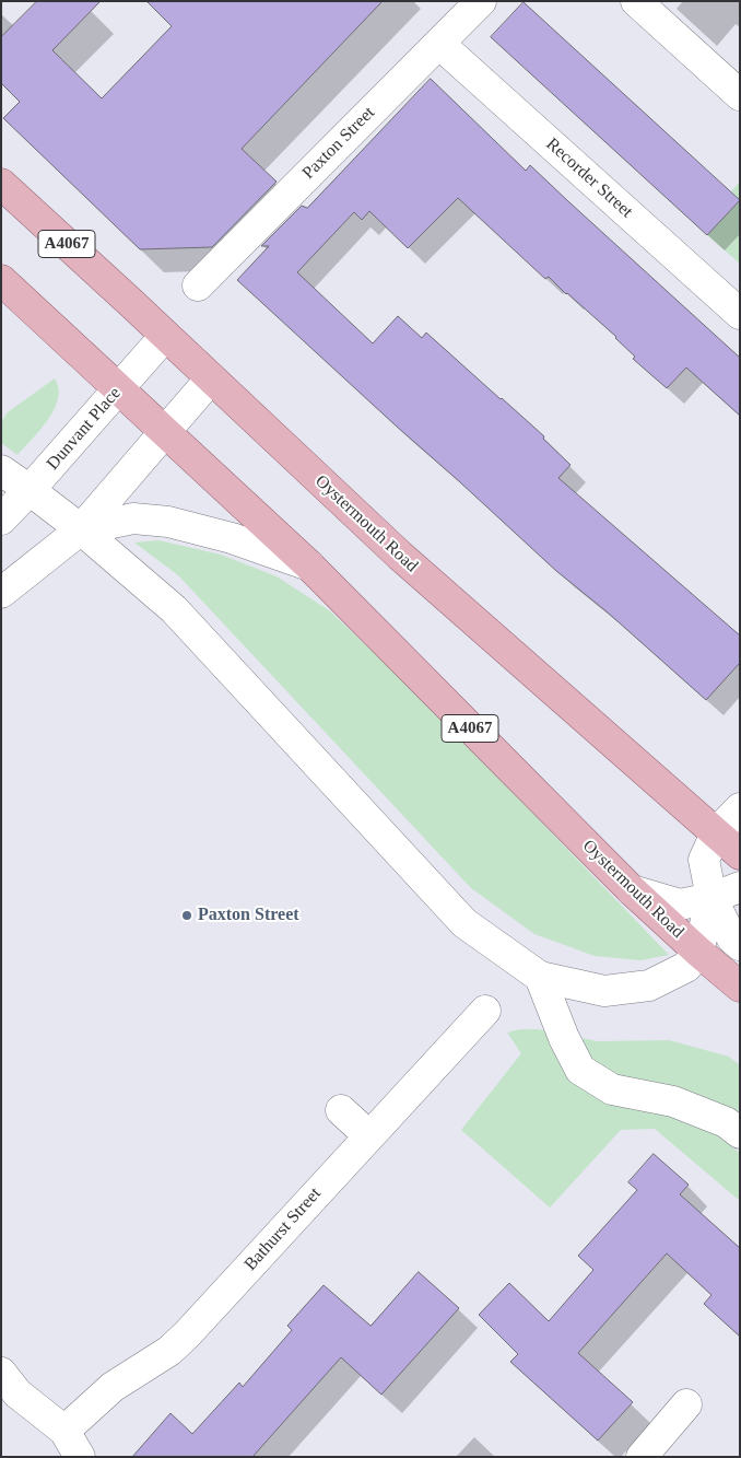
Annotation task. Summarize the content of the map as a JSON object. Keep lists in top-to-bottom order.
{
  "streets": {
    "main road": ["A4067", "Oystermouth Road"],
    "street": [
      "Paxton Street",
      "Recorder Street",
      "Dunvant Place",
      "Bathurst Street"
    ]
  },
  "crossings": [
    ["Paxton Street", "Recorder Street"],
    ["Dunvant Place", "Oystermouth Road"]
  ],
  "places": ["Paxton Street"]
}
